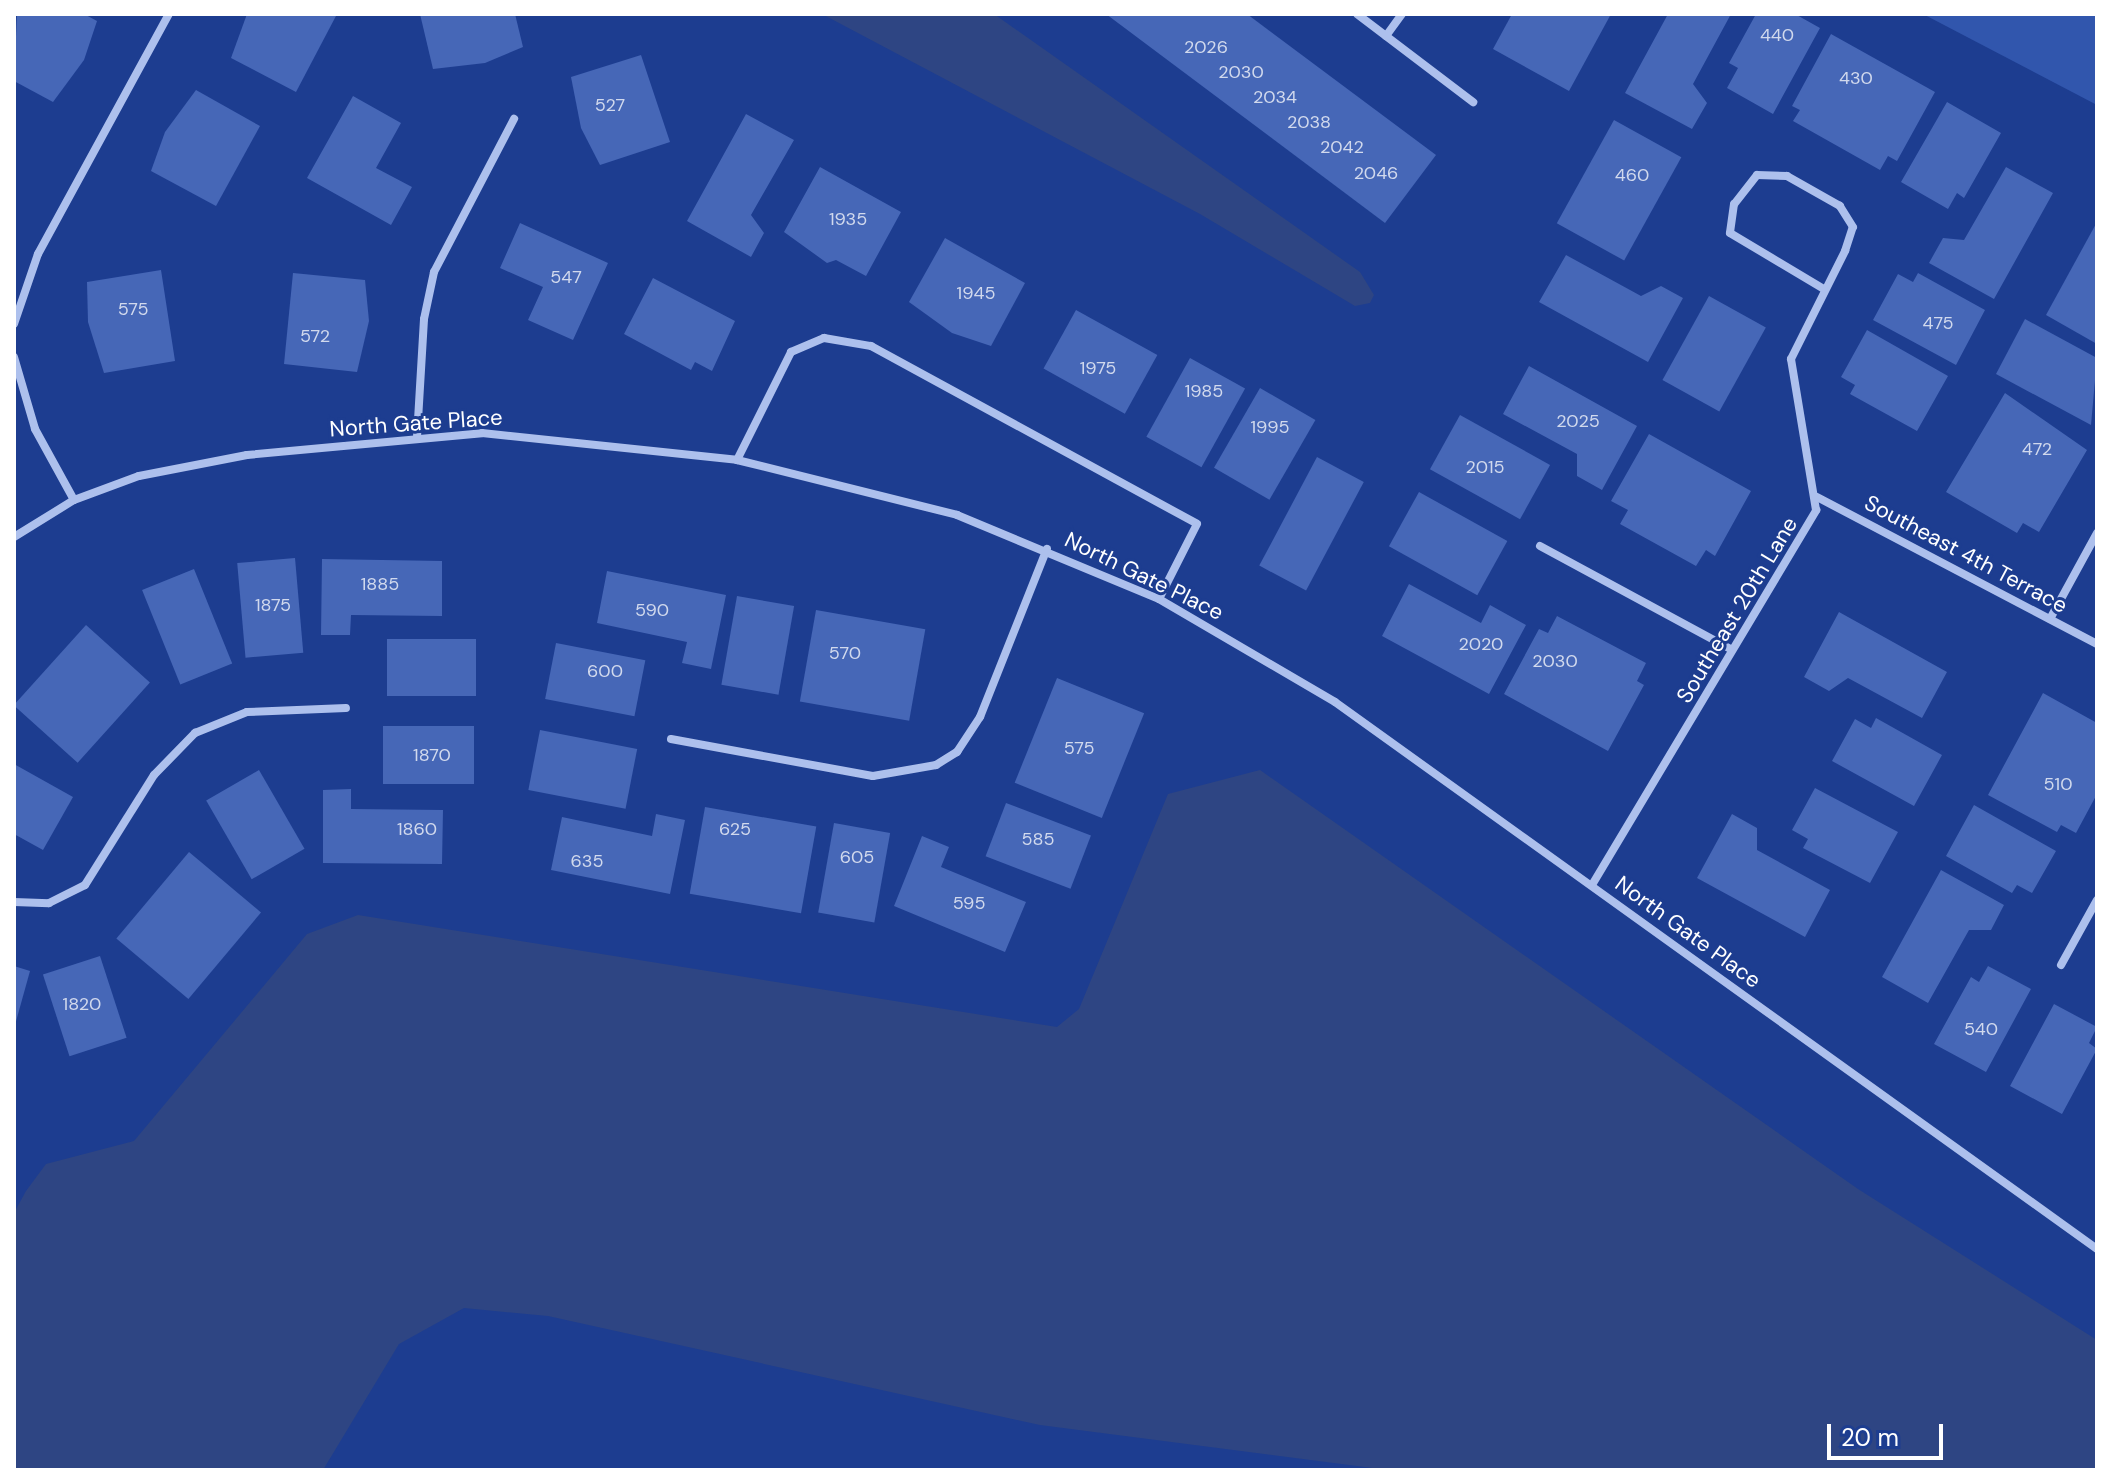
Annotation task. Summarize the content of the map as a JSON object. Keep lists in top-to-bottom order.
{
  "streets": {
    "street": ["North Gate Place", "Southeast 4th Terrace", "Southeast 20th Lane"]
  },
  "crossings": [
    ["North Gate Place", "Southeast 20th Lane"],
    ["Southeast 4th Terrace", "Southeast 20th Lane"]
  ],
  "house_numbers": [
    "440",
    "2026",
    "2030",
    "430",
    "2034",
    "527",
    "2038",
    "2042",
    "2046",
    "460",
    "1935",
    "547",
    "1945",
    "575",
    "475",
    "572",
    "1975",
    "1985",
    "2025",
    "1995",
    "472",
    "2015",
    "1885",
    "1875",
    "590",
    "2020",
    "570",
    "2030",
    "600",
    "575",
    "1870",
    "510",
    "1860",
    "625",
    "585",
    "605",
    "635",
    "595",
    "1820",
    "540"
  ],
  "scale_bar": "20 m"
}
